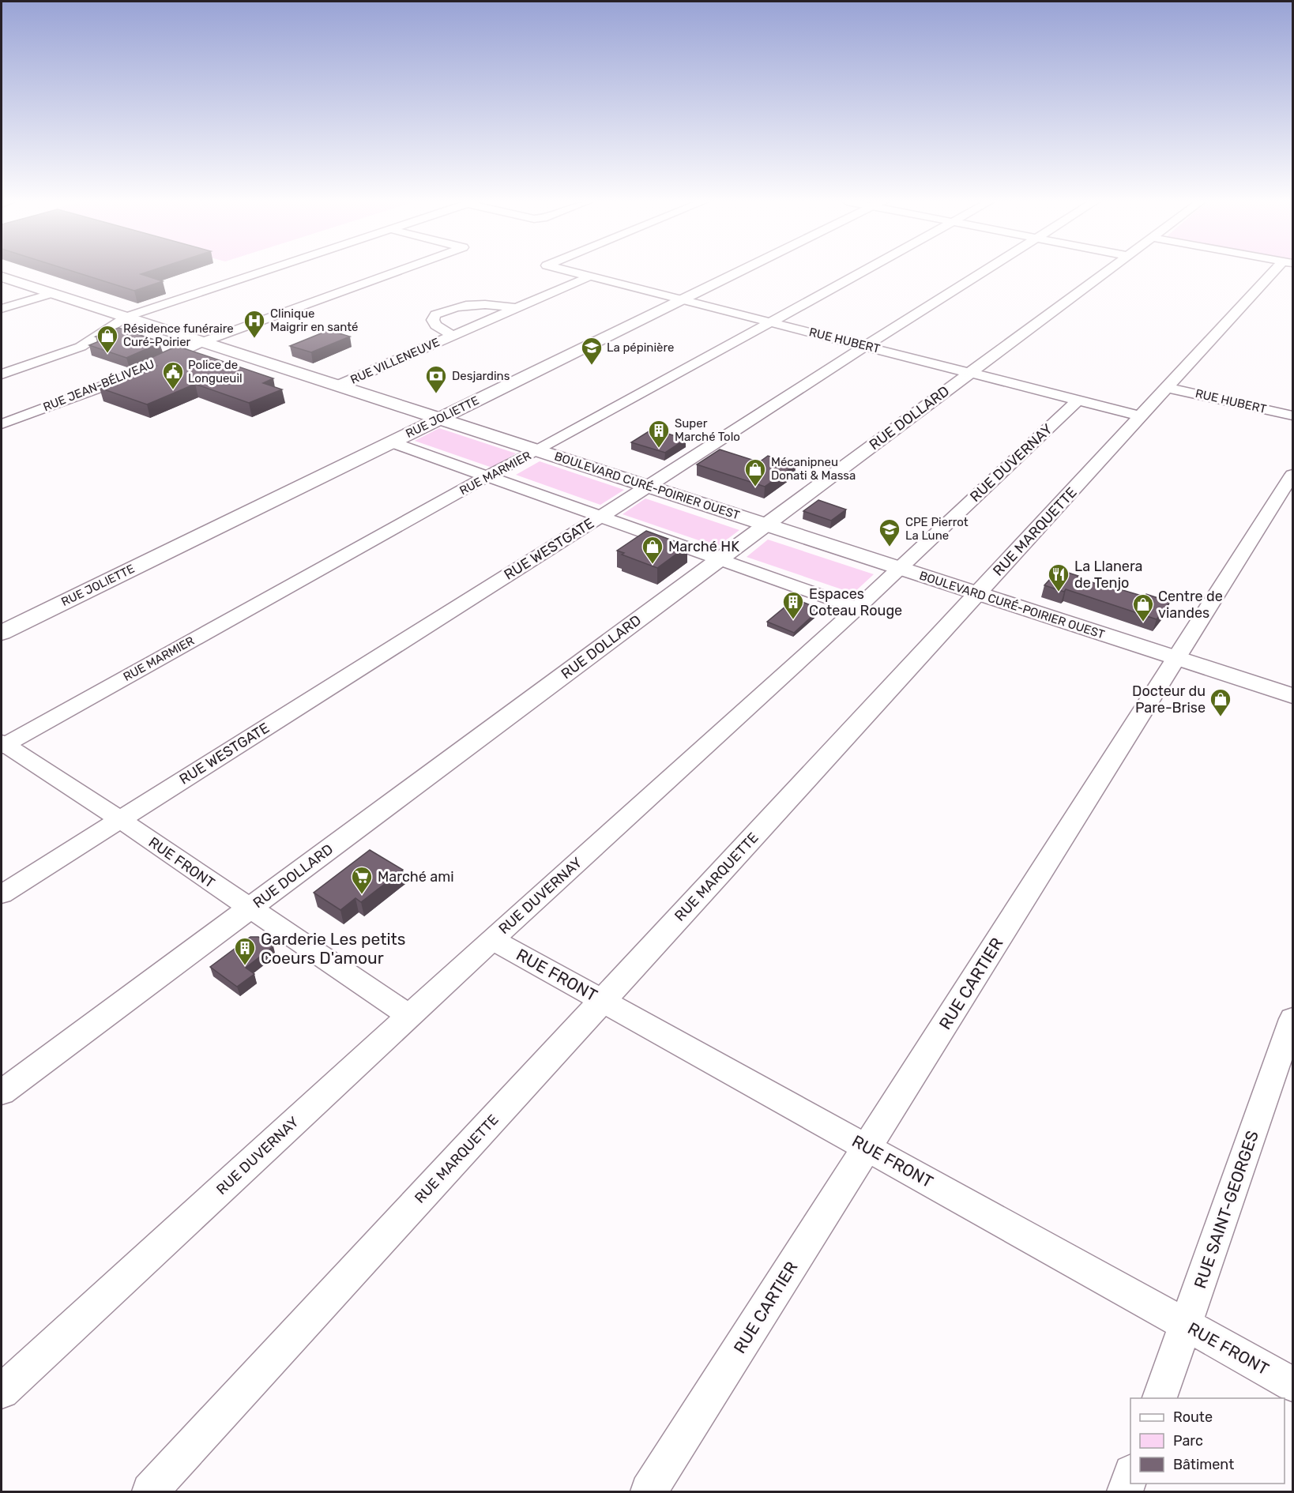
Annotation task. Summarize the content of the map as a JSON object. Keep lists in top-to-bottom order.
{
  "streets": {
    "main road": ["RUE JOLIETTE", "BOULEVARD CURÉ-POIRIER OUEST"],
    "street": [
      "RUE HUBERT",
      "RUE VILLENEUVE",
      "RUE JEAN-BÉLIVEAU",
      "RUE DOLLARD",
      "RUE DUVERNAY",
      "RUE MARMIER",
      "RUE MARQUETTE",
      "RUE WESTGATE",
      "RUE FRONT",
      "RUE CARTIER",
      "RUE SAINT-GEORGES"
    ]
  },
  "crossings": [
    ["RUE HUBERT", "RUE VILLENEUVE"],
    ["RUE HUBERT", "RUE JOLIETTE"],
    ["RUE HUBERT", "RUE DOLLARD"],
    ["RUE HUBERT", "RUE DUVERNAY"],
    ["RUE HUBERT", "RUE MARMIER"],
    ["RUE HUBERT", "RUE MARQUETTE"],
    ["RUE HUBERT", "RUE WESTGATE"],
    ["RUE VILLENEUVE", "BOULEVARD CURÉ-POIRIER OUEST"],
    ["RUE JEAN-BÉLIVEAU", "BOULEVARD CURÉ-POIRIER OUEST"],
    ["RUE JOLIETTE", "BOULEVARD CURÉ-POIRIER OUEST"],
    ["RUE DOLLARD", "BOULEVARD CURÉ-POIRIER OUEST"],
    ["RUE DOLLARD", "RUE FRONT"],
    ["RUE DUVERNAY", "BOULEVARD CURÉ-POIRIER OUEST"],
    ["RUE DUVERNAY", "RUE FRONT"],
    ["RUE MARMIER", "BOULEVARD CURÉ-POIRIER OUEST"],
    ["RUE MARMIER", "RUE FRONT"],
    ["BOULEVARD CURÉ-POIRIER OUEST", "RUE MARQUETTE"],
    ["BOULEVARD CURÉ-POIRIER OUEST", "RUE WESTGATE"],
    ["BOULEVARD CURÉ-POIRIER OUEST", "RUE CARTIER"],
    ["RUE MARQUETTE", "RUE FRONT"],
    ["RUE WESTGATE", "RUE FRONT"],
    ["RUE FRONT", "RUE CARTIER"],
    ["RUE FRONT", "RUE SAINT-GEORGES"]
  ],
  "places": {
    "hospital": ["Clinique Maigrir en santé"],
    "shop": [
      "Résidence funéraire Curé-Poirier",
      "Mécanipneu Donati & Massa",
      "Marché HK",
      "Centre de viandes",
      "Docteur du Pare-Brise"
    ],
    "school or university": ["La pépinière", "CPE Pierrot La Lune"],
    "public building": ["Police de Longueuil"],
    "bank": ["Desjardins"],
    "building": ["Super Marché Tolo", "Espaces Coteau Rouge", "Garderie Les petits Coeurs D'amour"],
    "restaurant": ["La Llanera de Tenjo"],
    "supermarket": ["Marché ami"]
  },
  "legend": ["Route", "Parc", "Bâtiment"]
}
